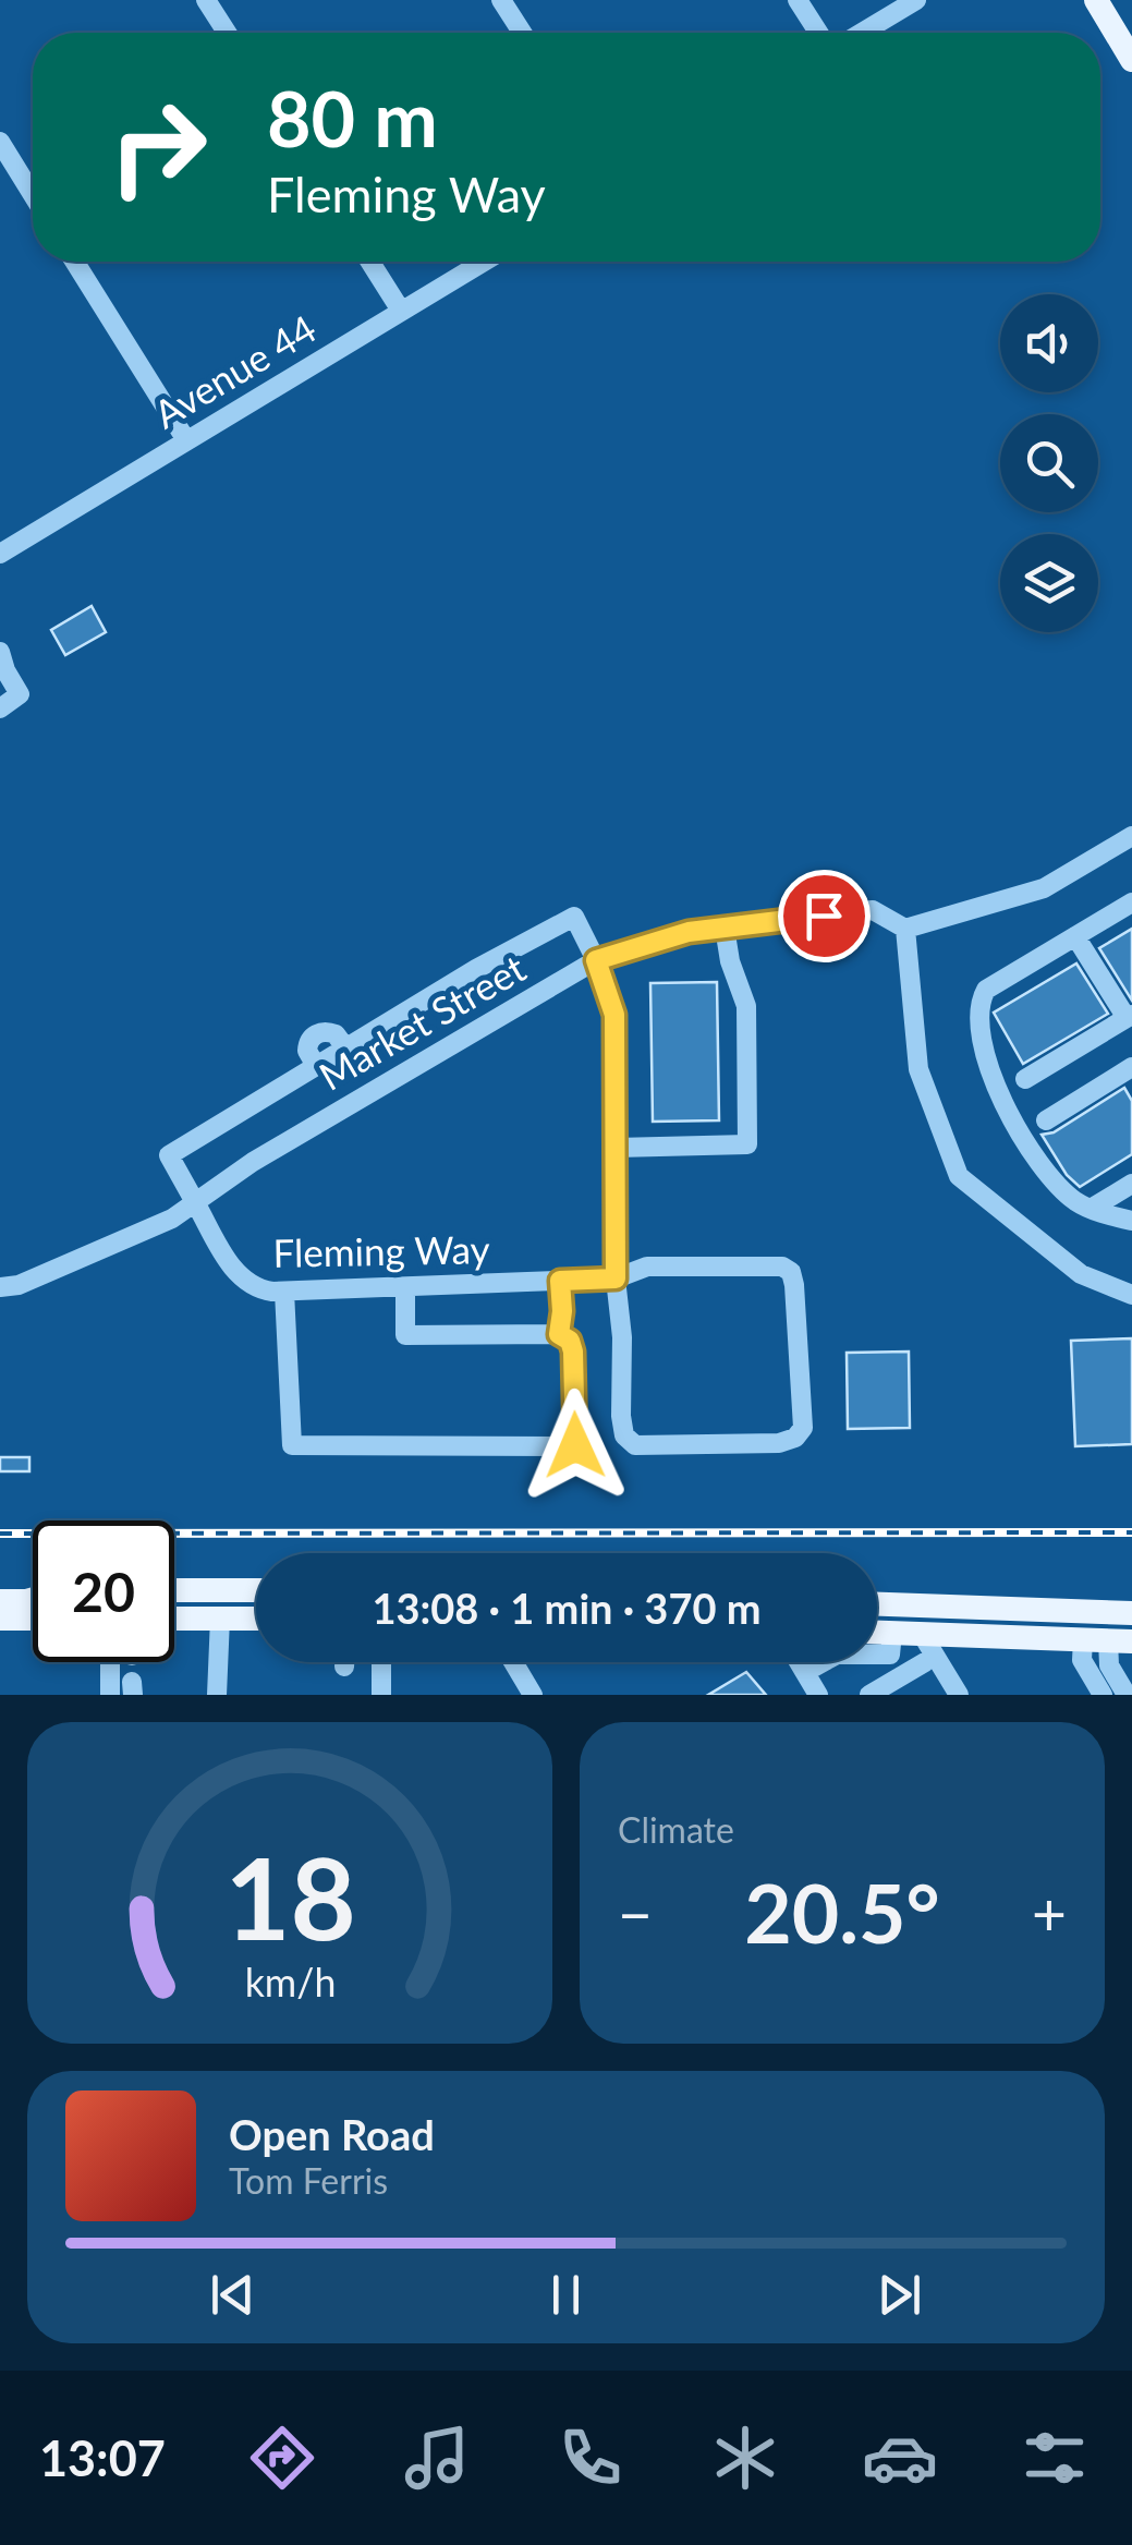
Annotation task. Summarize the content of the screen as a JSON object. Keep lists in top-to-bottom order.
{
  "streets": {
    "street": ["Avenue 44", "Market Street", "Fleming Way"]
  },
  "crossings": [
    ["Market Street", "Fleming Way"]
  ],
  "page": {
    "turn": ["80 m", "Fleming Way"],
    "limit": "20",
    "trip": "13:08 · 1 min · 370 m",
    "tile": "Climate",
    "heat": ["−", "20.5°", "+"],
    "song": ["Open Road", "Tom Ferris"],
    "tabs": "13:07",
    "gauge": ["18", "km/h"]
  }
}
